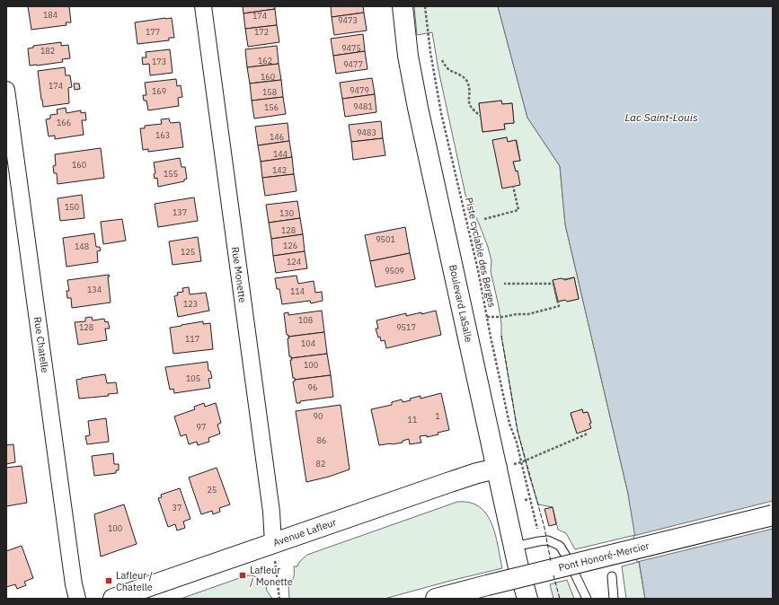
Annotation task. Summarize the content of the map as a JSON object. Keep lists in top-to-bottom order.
{
  "streets": {
    "main road": ["Boulevard LaSalle", "Avenue Lafleur", "Pont Honoré-Mercier"],
    "street": ["Rue Monette", "Rue Chatelle"],
    "path": ["Piste cyclable des Berges"]
  },
  "crossings": [
    ["Rue Monette", "Avenue Lafleur"],
    ["Boulevard LaSalle", "Avenue Lafleur"]
  ],
  "water": ["Lac Saint-Louis"],
  "places": {
    "transit": ["Lafleur / Monette", "Lafleur / Chatelle"]
  },
  "house_numbers": [
    "184",
    "174",
    "9473",
    "177",
    "172",
    "9475",
    "182",
    "162",
    "173",
    "9477",
    "160",
    "174",
    "9479",
    "169",
    "158",
    "9481",
    "156",
    "166",
    "9483",
    "163",
    "146",
    "144",
    "160",
    "142",
    "155",
    "150",
    "137",
    "130",
    "128",
    "9501",
    "126",
    "148",
    "125",
    "124",
    "9509",
    "134",
    "114",
    "123",
    "108",
    "128",
    "9517",
    "117",
    "104",
    "100",
    "105",
    "96",
    "90",
    "1",
    "11",
    "97",
    "86",
    "82",
    "25",
    "37",
    "100"
  ]
}
